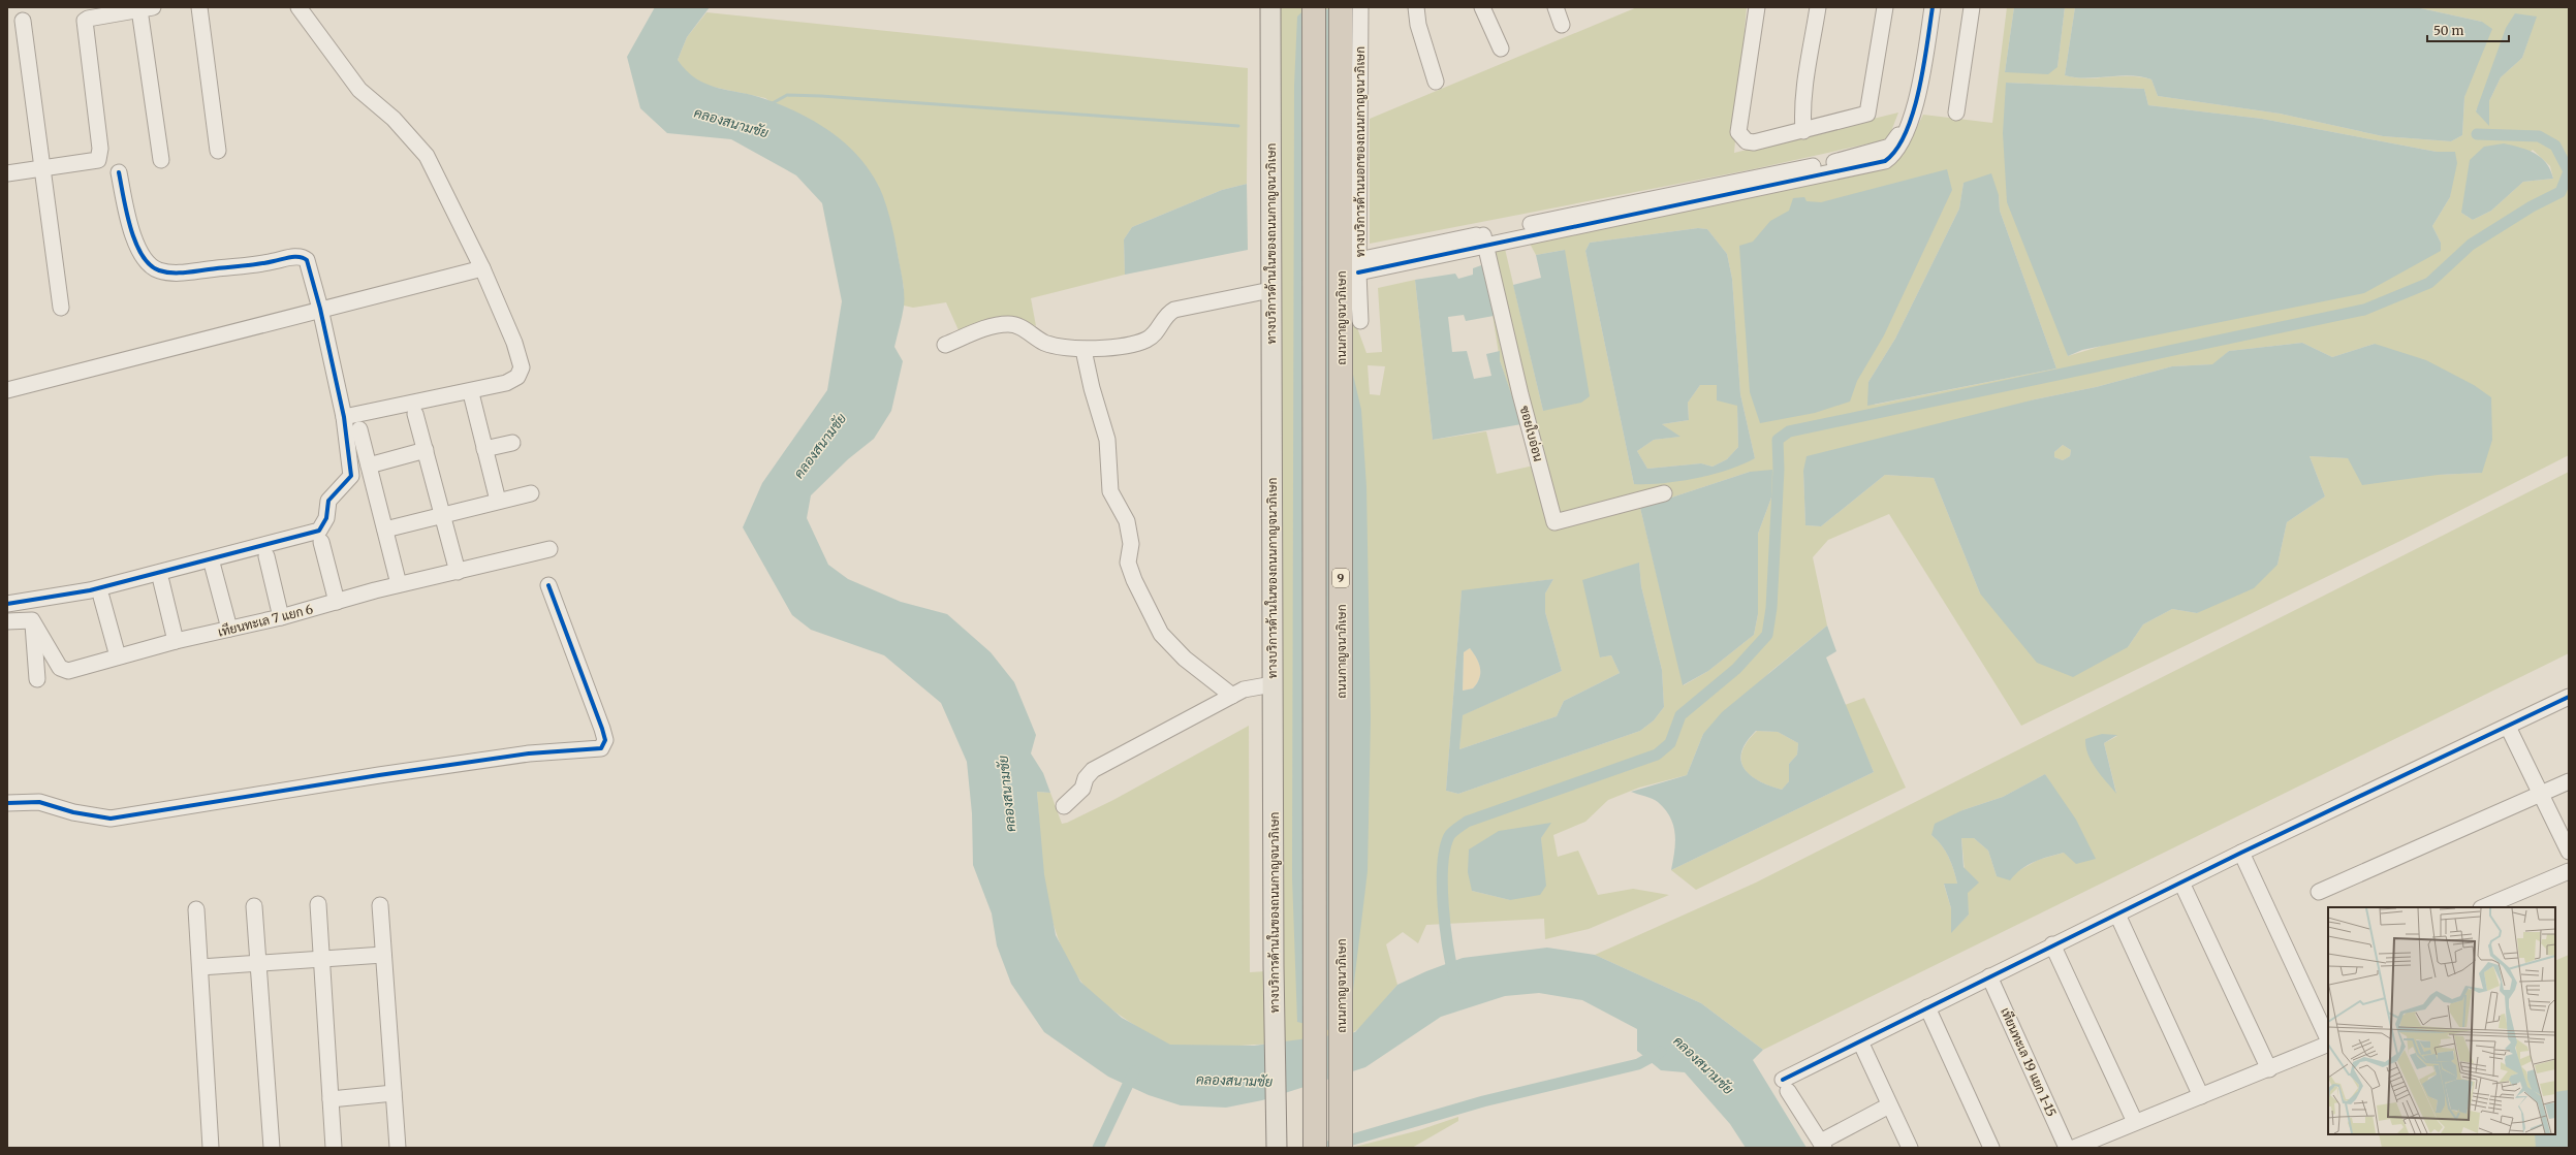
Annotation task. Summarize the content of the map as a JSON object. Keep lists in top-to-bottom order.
{
  "streets": {
    "highway": ["ถนนกาญจนาภิเษก", "9"],
    "main road": ["ทางบริการด้านในของถนนกาญจนาภิเษก"],
    "street": [
      "ทางบริการด้านนอกของถนนกาญจนาภิเษก",
      "ซอยใบอ่อน",
      "เทียนทะเล 7 แยก 6",
      "เทียนทะเล 19 แยก 1-15"
    ]
  },
  "water": ["คลองสนามชัย"],
  "scale_bar": "50 m"
}
